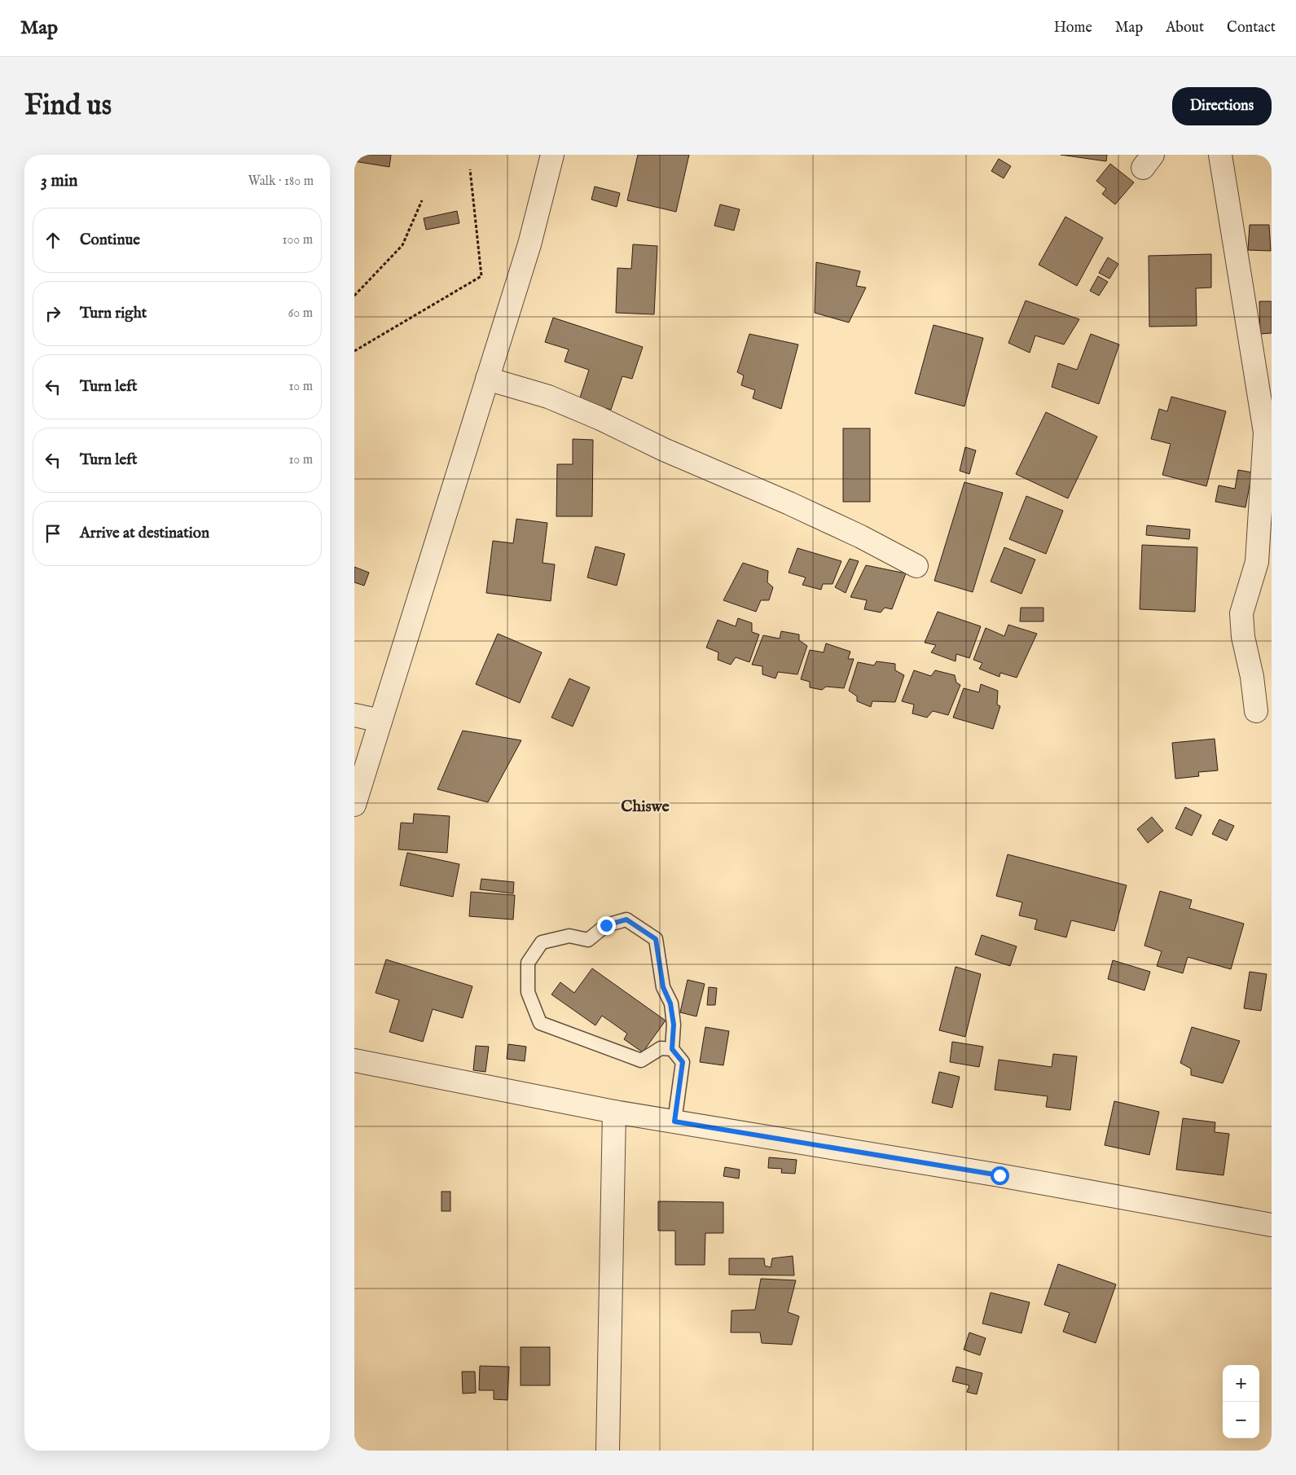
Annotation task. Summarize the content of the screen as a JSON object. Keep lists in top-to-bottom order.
{
  "districts": ["Chiswe"],
  "page": {
    "header": "Map",
    "nav": [
      "Home",
      "Map",
      "About",
      "Contact"
    ],
    "buttons": "Directions",
    "title": "Find us",
    "heading": ["3 min", "Walk · 180 m"],
    "list": [
      ["Continue", "100 m"],
      ["Turn right", "60 m"],
      ["Turn left", "10 m"],
      ["Turn left", "10 m"],
      "Arrive at destination"
    ],
    "map_buttons": ["+", "−"]
  }
}
